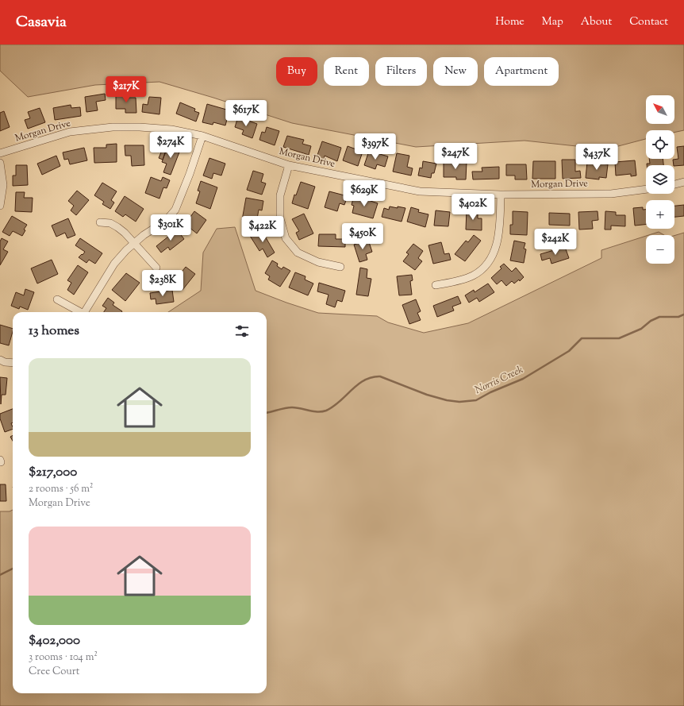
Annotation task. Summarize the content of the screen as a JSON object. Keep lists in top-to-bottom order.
{
  "streets": {
    "street": ["Morgan Drive"]
  },
  "water": ["Norris Creek"],
  "north": "top left",
  "page": {
    "header": "Casavia",
    "nav": [
      "Home",
      "Map",
      "About",
      "Contact"
    ],
    "chip": [
      "Buy",
      "Rent",
      "Filters",
      "New",
      "Apartment"
    ],
    "price": [
      "$217K",
      "$617K",
      "$274K",
      "$397K",
      "$247K",
      "$437K",
      "$629K",
      "$402K",
      "$301K",
      "$422K",
      "$450K",
      "$242K",
      "$238K"
    ],
    "map_buttons": ["+", "−"],
    "heading": "13 homes",
    "list": [
      {
        "name": "$217,000",
        "note": "2 rooms · 56 m² · Morgan Drive"
      },
      {
        "name": "$402,000",
        "note": "3 rooms · 104 m² · Cree Court"
      }
    ]
  }
}
